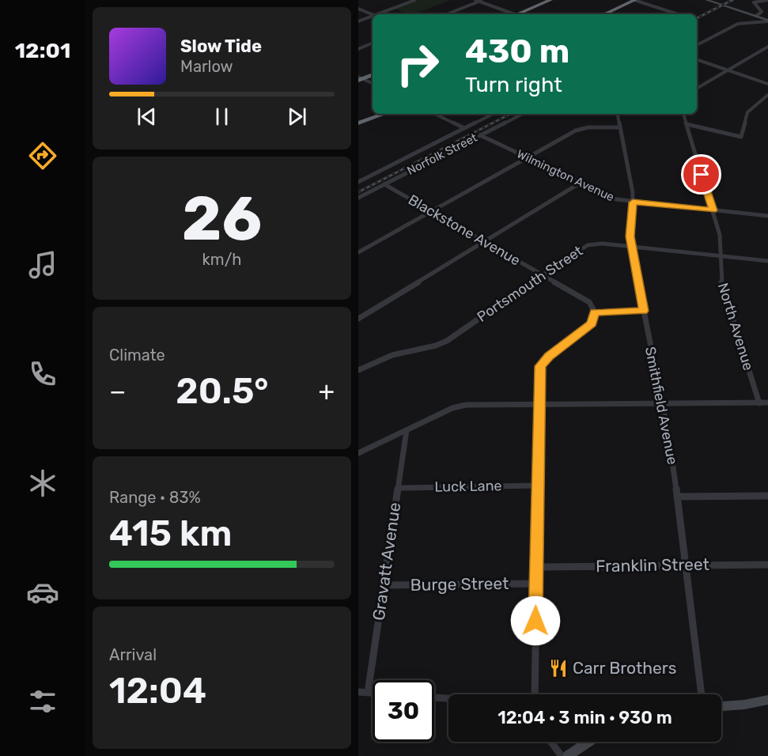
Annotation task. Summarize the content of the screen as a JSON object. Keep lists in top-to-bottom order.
{
  "streets": {
    "street": [
      "Norfolk Street",
      "Wilmington Avenue",
      "Blackstone Avenue",
      "Portsmouth Street",
      "North Avenue",
      "Smithfield Avenue",
      "Luck Lane",
      "Gravatt Avenue",
      "Franklin Street",
      "Burge Street"
    ]
  },
  "crossings": [
    ["Norfolk Street", "Wilmington Avenue"],
    ["Norfolk Street", "Blackstone Avenue"],
    ["Wilmington Avenue", "North Avenue"],
    ["Wilmington Avenue", "Smithfield Avenue"],
    ["Blackstone Avenue", "Portsmouth Street"],
    ["Portsmouth Street", "North Avenue"],
    ["Portsmouth Street", "Smithfield Avenue"],
    ["Smithfield Avenue", "Franklin Street"],
    ["Luck Lane", "Gravatt Avenue"],
    ["Gravatt Avenue", "Burge Street"]
  ],
  "places": {
    "restaurant": ["Carr Brothers"]
  },
  "page": {
    "tabs": "12:01",
    "turn": ["430 m", "Turn right"],
    "song": ["Slow Tide", "Marlow"],
    "tile": [
      ["26", "km/h"],
      "Climate",
      ["Range · 83%", "415 km"],
      ["Arrival", "12:04"]
    ],
    "heat": ["−", "20.5°", "+"],
    "limit": "30",
    "trip": "12:04 · 3 min · 930 m"
  }
}
